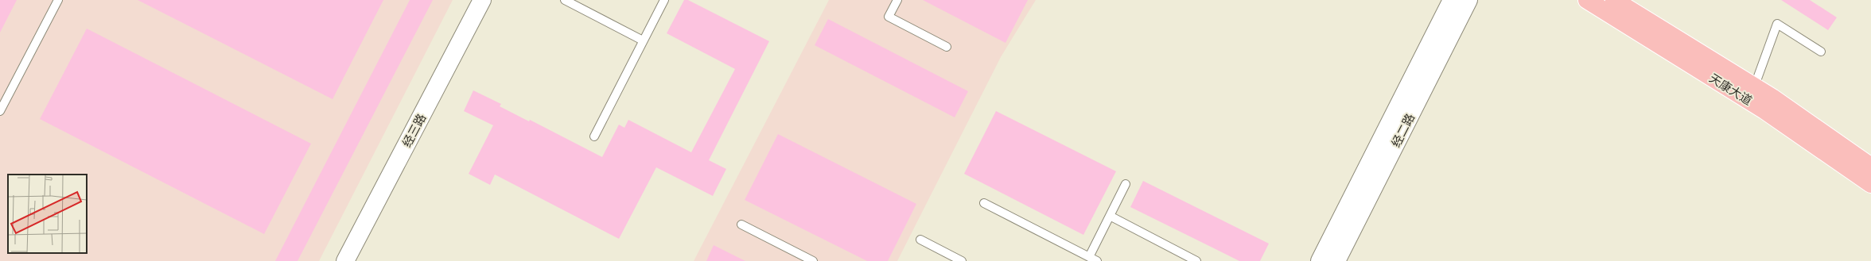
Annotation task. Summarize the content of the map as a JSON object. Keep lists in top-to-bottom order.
{
  "streets": {
    "main road": ["天康大道"],
    "street": ["经三路", "经二路"]
  }
}
